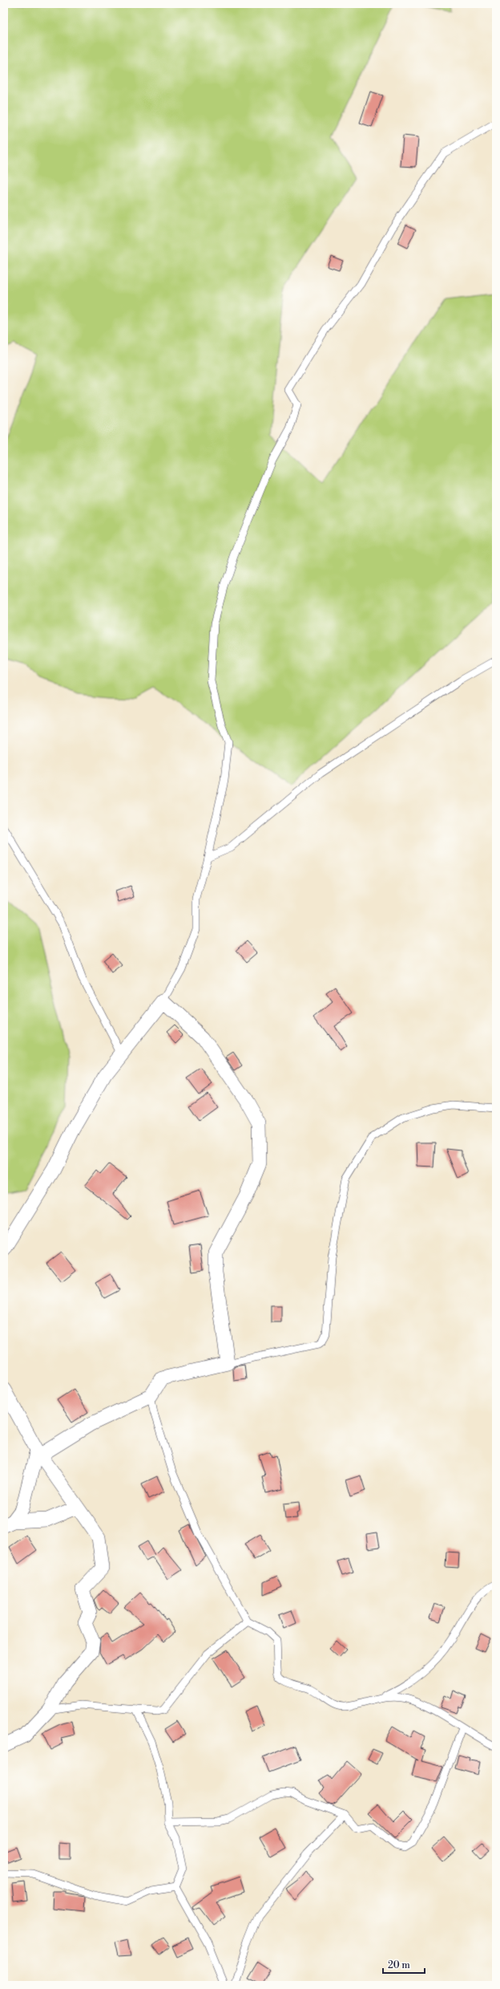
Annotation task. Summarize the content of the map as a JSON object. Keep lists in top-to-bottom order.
{
  "scale_bar": "20 m"
}
